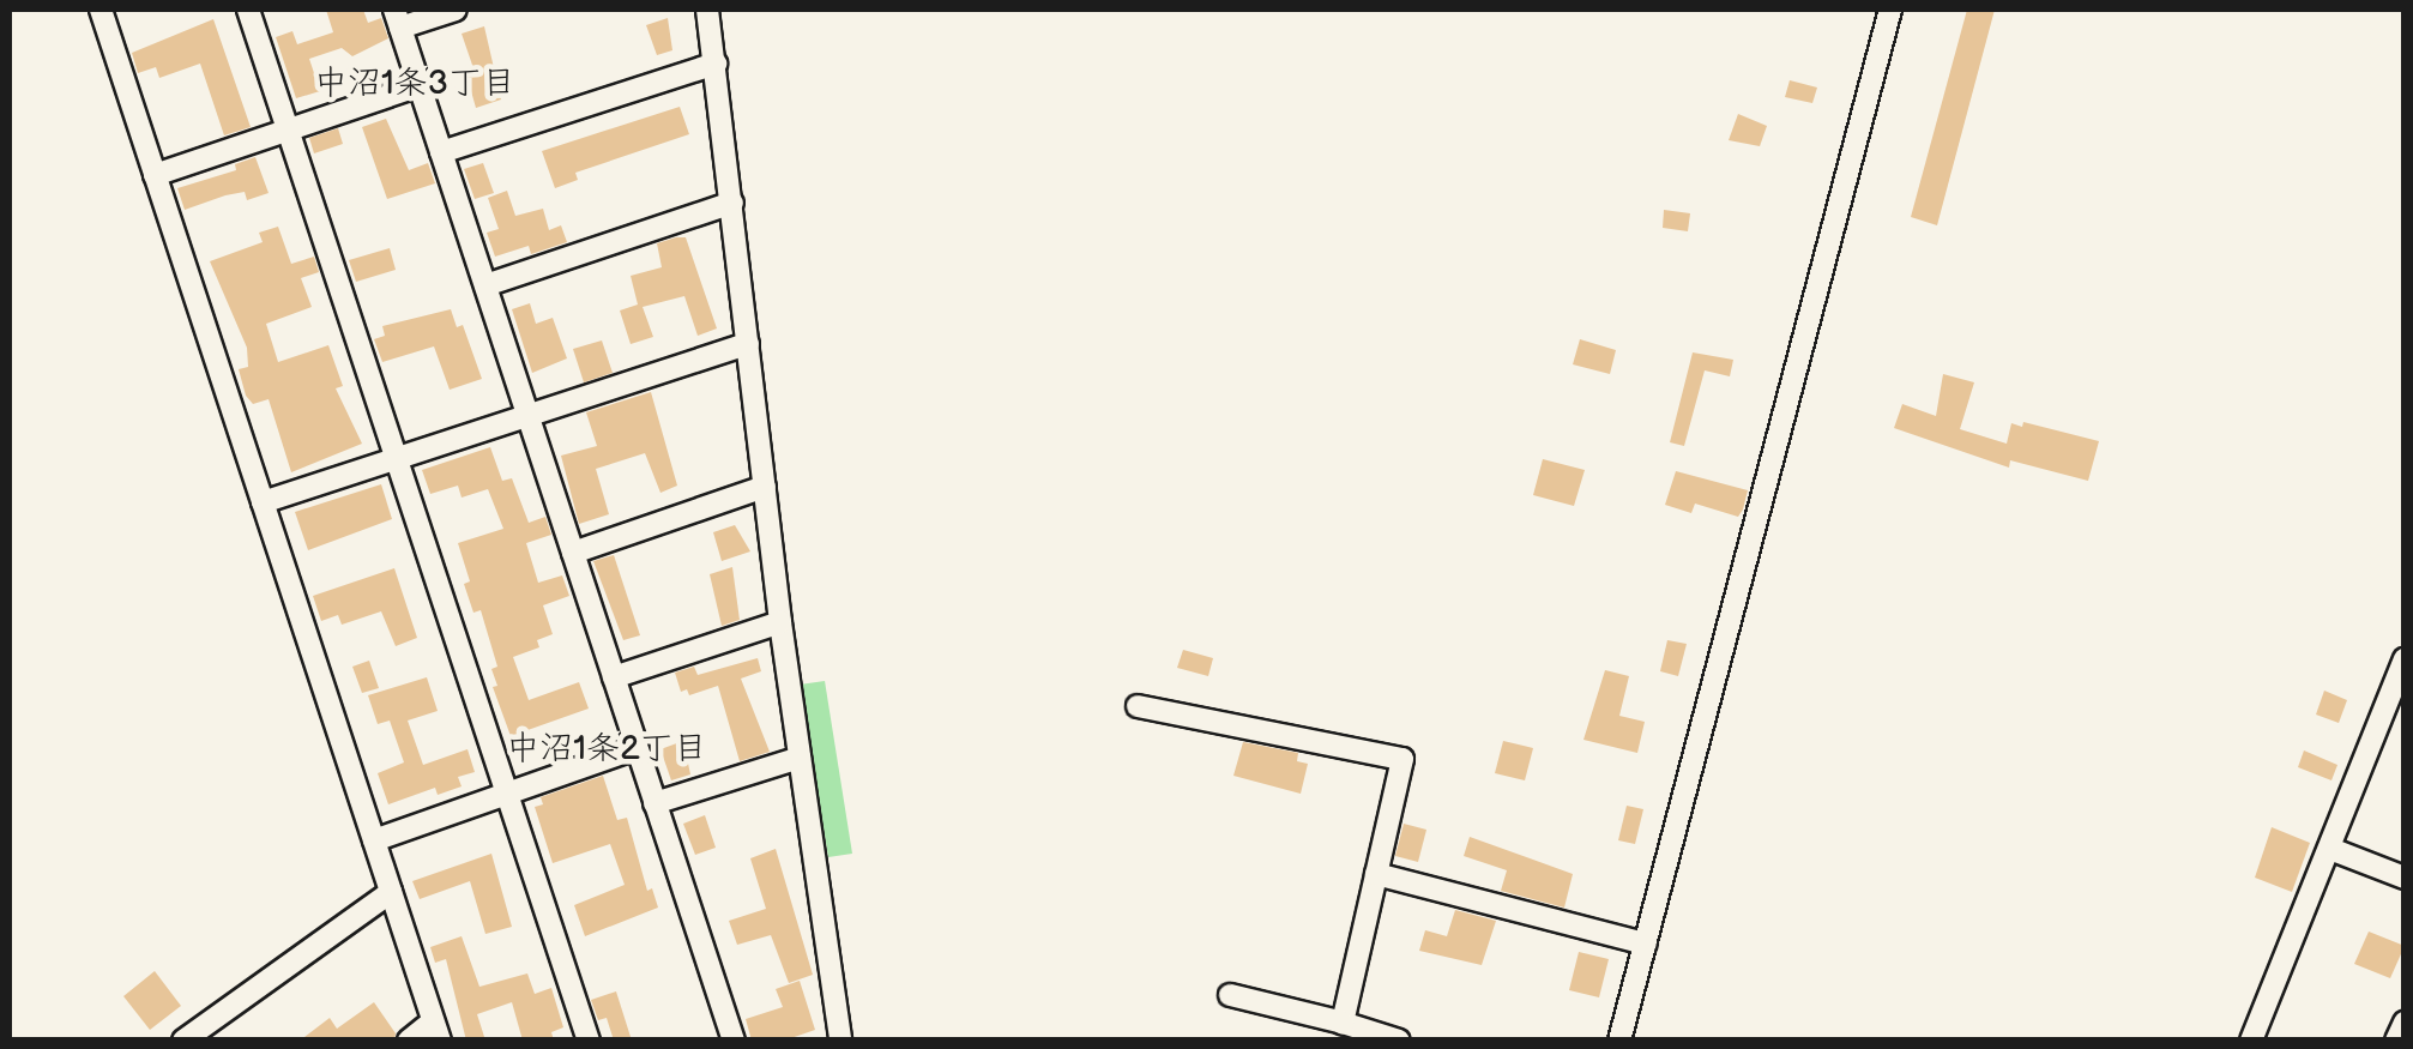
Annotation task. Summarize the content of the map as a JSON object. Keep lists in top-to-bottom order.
{
  "districts": ["中沼1条3丁目", "中沼1条2丁目"]
}
